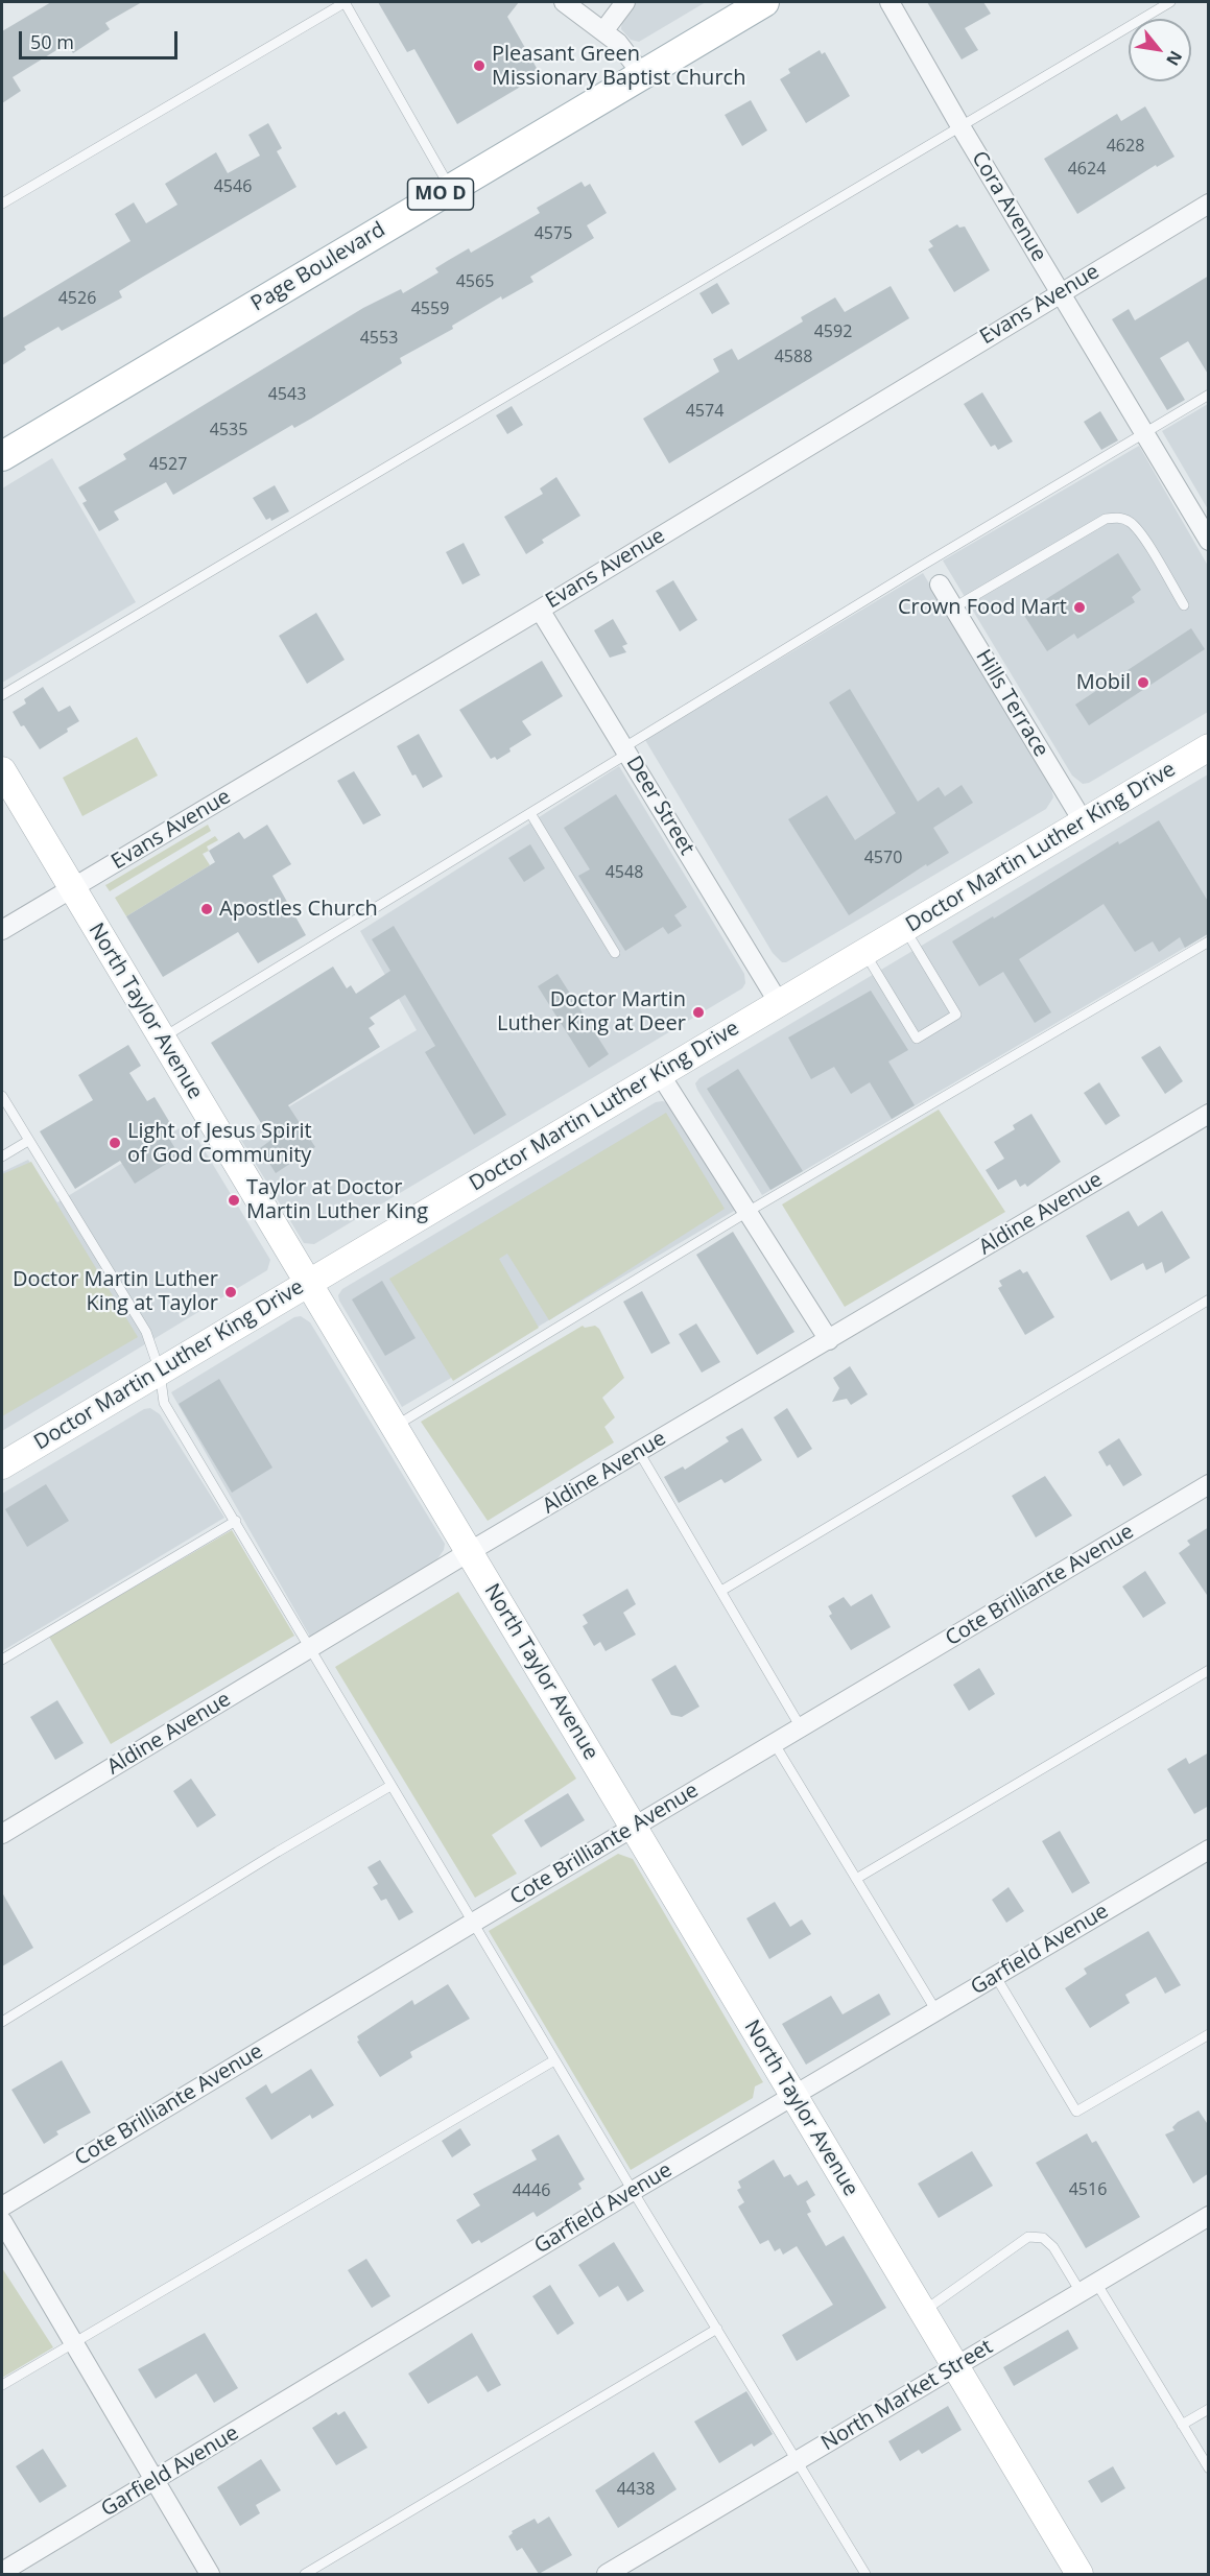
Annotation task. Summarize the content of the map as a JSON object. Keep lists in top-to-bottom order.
{
  "streets": {
    "main road": ["MO D", "Page Boulevard"],
    "street": [
      "Cora Avenue",
      "Evans Avenue",
      "Hills Terrace",
      "Deer Street",
      "Doctor Martin Luther King Drive",
      "North Taylor Avenue",
      "Aldine Avenue",
      "Cote Brilliante Avenue",
      "Garfield Avenue",
      "North Market Street"
    ]
  },
  "crossings": [
    ["Cora Avenue", "Evans Avenue"],
    ["Evans Avenue", "Deer Street"],
    ["Evans Avenue", "North Taylor Avenue"],
    ["Hills Terrace", "Doctor Martin Luther King Drive"],
    ["Deer Street", "Doctor Martin Luther King Drive"],
    ["Doctor Martin Luther King Drive", "North Taylor Avenue"],
    ["North Taylor Avenue", "Aldine Avenue"],
    ["North Taylor Avenue", "Cote Brilliante Avenue"],
    ["North Taylor Avenue", "Garfield Avenue"],
    ["North Taylor Avenue", "North Market Street"]
  ],
  "places": [
    "Pleasant Green Missionary Baptist Church",
    "Crown Food Mart",
    "Mobil",
    "Apostles Church",
    "Doctor Martin Luther King at Deer",
    "Light of Jesus Spirit of God Community",
    "Taylor at Doctor Martin Luther King",
    "Doctor Martin Luther King at Taylor"
  ],
  "house_numbers": [
    "4628",
    "4624",
    "4546",
    "4575",
    "4565",
    "4526",
    "4559",
    "4592",
    "4553",
    "4588",
    "4543",
    "4574",
    "4535",
    "4527",
    "4570",
    "4548",
    "4516",
    "4446",
    "4438"
  ],
  "scale_bar": "50 m",
  "north": "bottom right"
}
